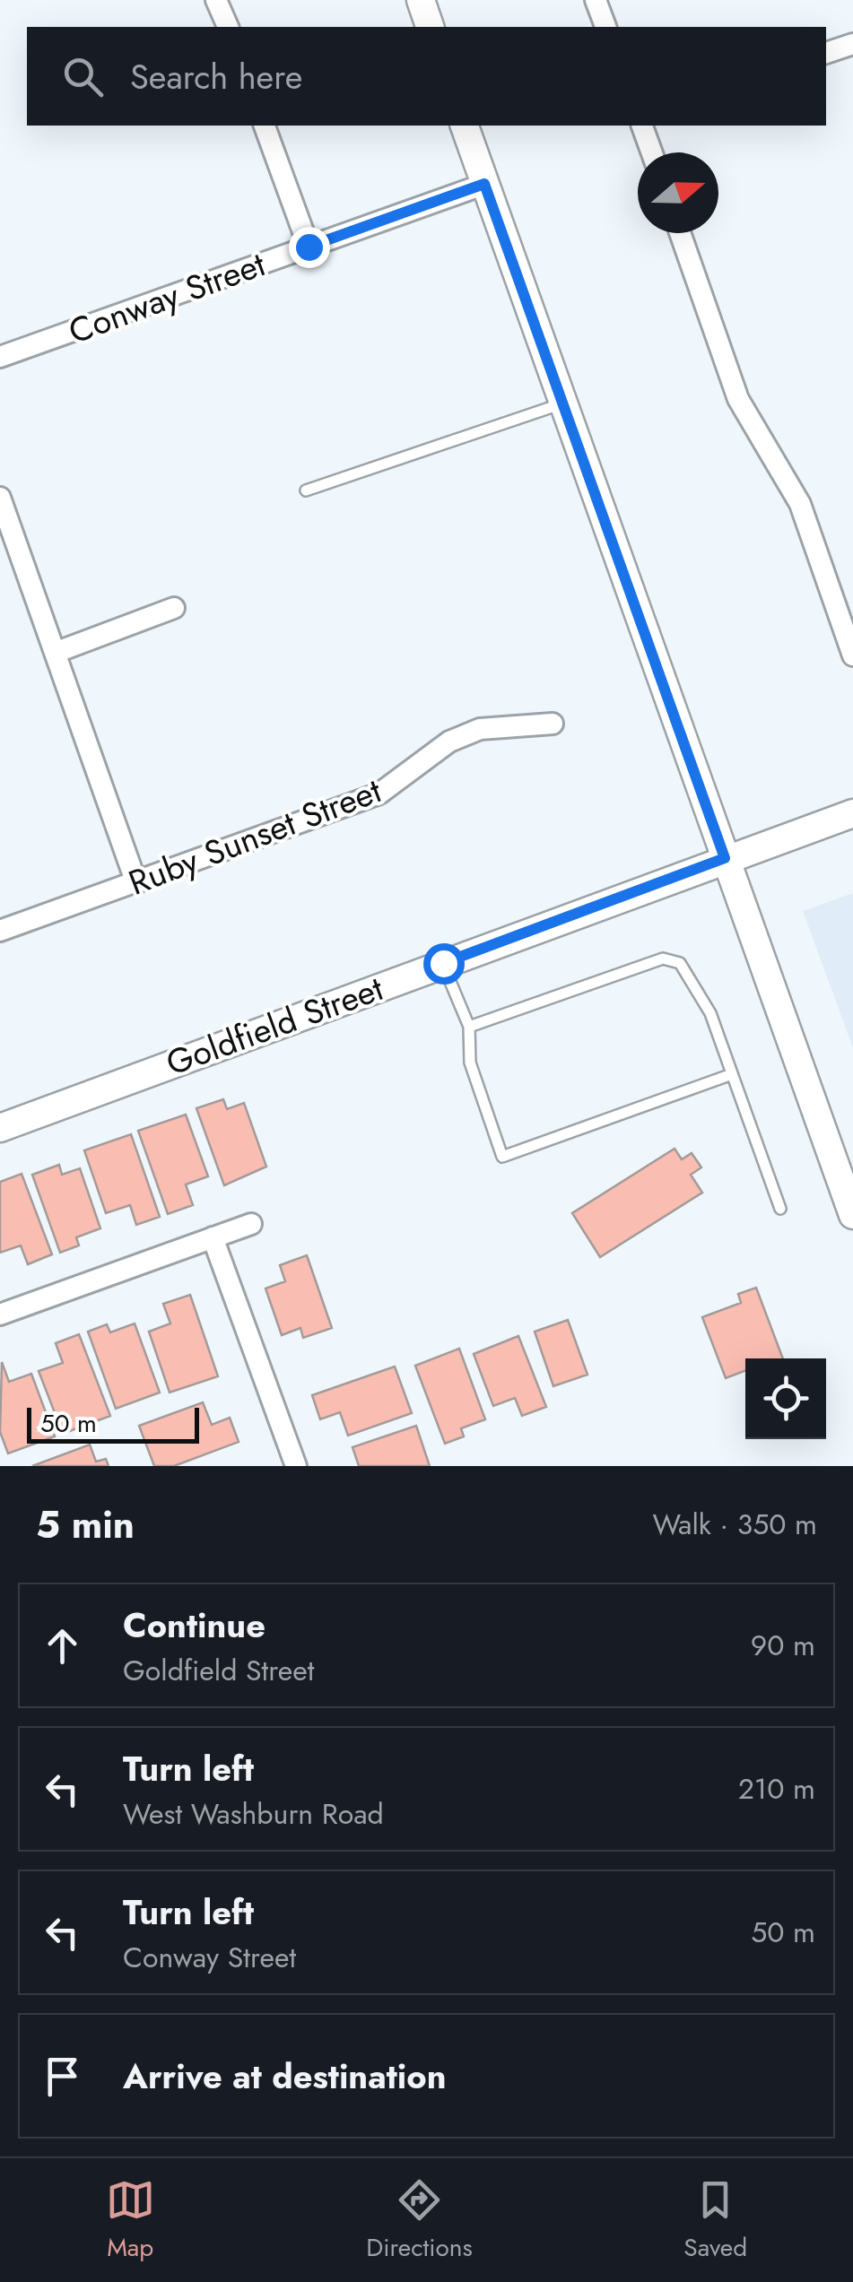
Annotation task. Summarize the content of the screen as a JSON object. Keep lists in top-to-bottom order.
{
  "streets": {
    "street": ["Conway Street", "Ruby Sunset Street", "Goldfield Street"]
  },
  "scale_bar": "50 m",
  "north": "right",
  "page": {
    "search": "Search here",
    "scale": "50 m",
    "heading": ["5 min", "Walk · 350 m"],
    "list": [
      ["Continue", "Goldfield Street", "90 m"],
      ["Turn left", "West Washburn Road", "210 m"],
      ["Turn left", "Conway Street", "50 m"],
      "Arrive at destination"
    ],
    "nav": ["Map", "Directions", "Saved"]
  }
}
